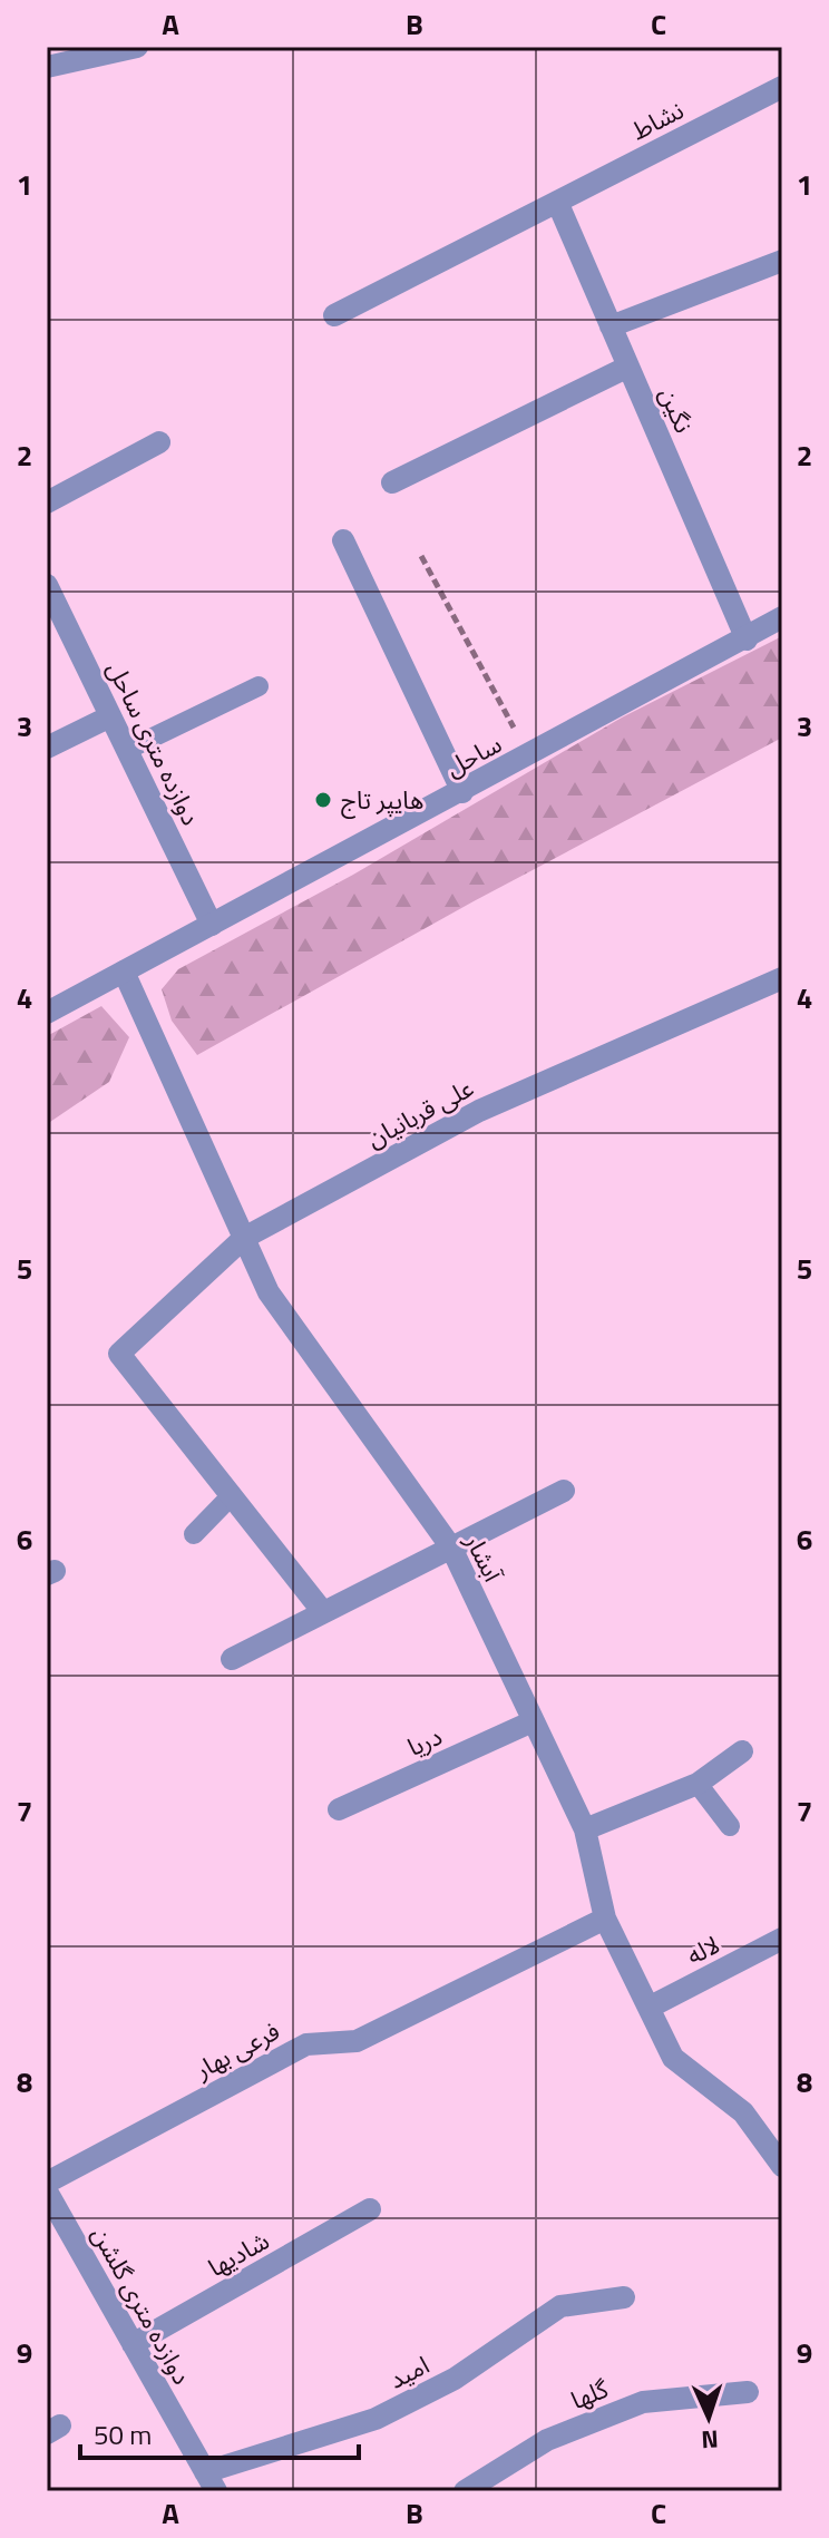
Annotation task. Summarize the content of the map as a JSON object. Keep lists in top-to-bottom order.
{
  "streets": {
    "street": [
      "نشاط",
      "نگین",
      "دوازده متری ساحل",
      "ساحل",
      "علی قربانیان",
      "آبشار",
      "دریا",
      "لاله",
      "فرعی بهار",
      "شادیها",
      "دوازده متری گلشن",
      "امید",
      "گلها"
    ]
  },
  "crossings": [
    ["نشاط", "نگین"],
    ["نگین", "ساحل"],
    ["دوازده متری ساحل", "ساحل"],
    ["ساحل", "آبشار"],
    ["علی قربانیان", "آبشار"],
    ["آبشار", "دریا"],
    ["آبشار", "لاله"],
    ["آبشار", "فرعی بهار"],
    ["شادیها", "دوازده متری گلشن"],
    ["دوازده متری گلشن", "امید"]
  ],
  "places": ["هایپر تاج"],
  "scale_bar": "50 m",
  "north": "bottom",
  "grid": {
    "columns": ["A", "B", "C"],
    "rows": [
      "1",
      "2",
      "3",
      "4",
      "5",
      "6",
      "7",
      "8",
      "9"
    ]
  }
}
